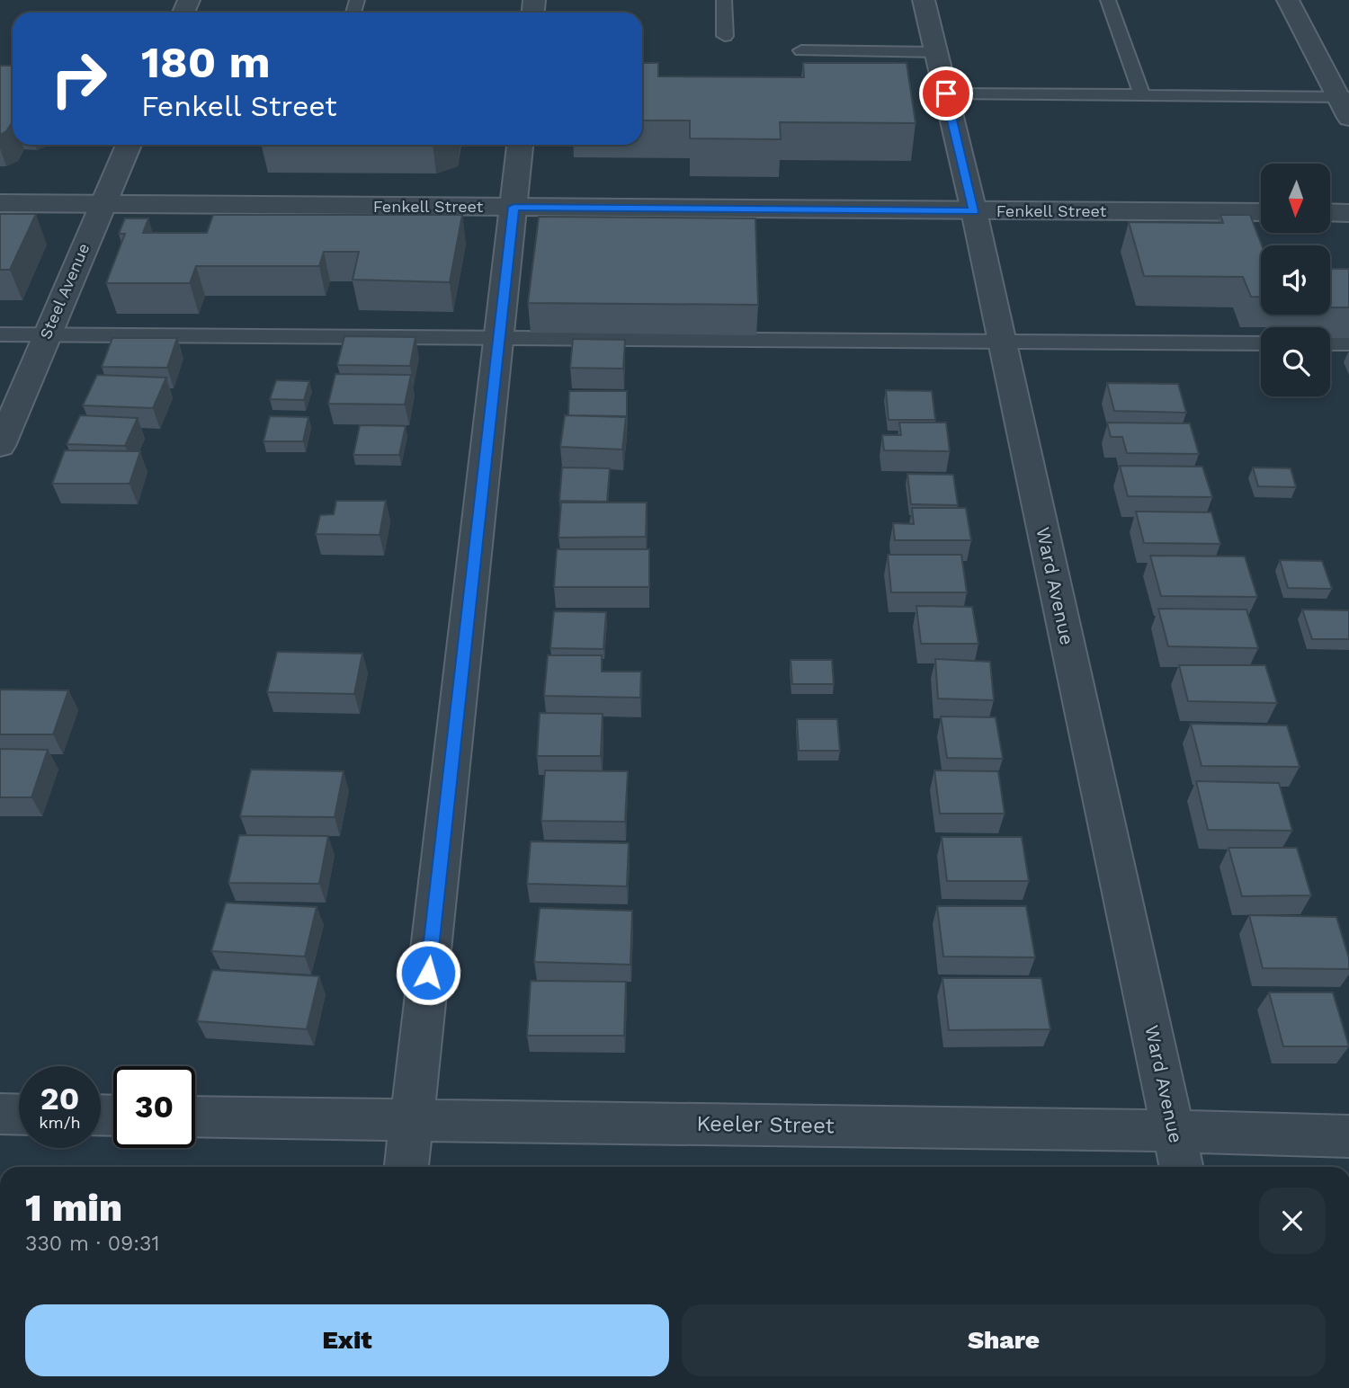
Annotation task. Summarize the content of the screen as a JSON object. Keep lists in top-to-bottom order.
{
  "streets": {
    "street": [
      "Fenkell Street",
      "Steel Avenue",
      "Ward Avenue",
      "Keeler Street"
    ]
  },
  "crossings": [
    ["Fenkell Street", "Steel Avenue"],
    ["Fenkell Street", "Ward Avenue"],
    ["Ward Avenue", "Keeler Street"]
  ],
  "north": "bottom",
  "page": {
    "turn": ["180 m", "Fenkell Street"],
    "speed": "20 km/h",
    "limit": "30",
    "heading": ["1 min", "330 m · 09:31"],
    "buttons": ["Exit", "Share"]
  }
}
